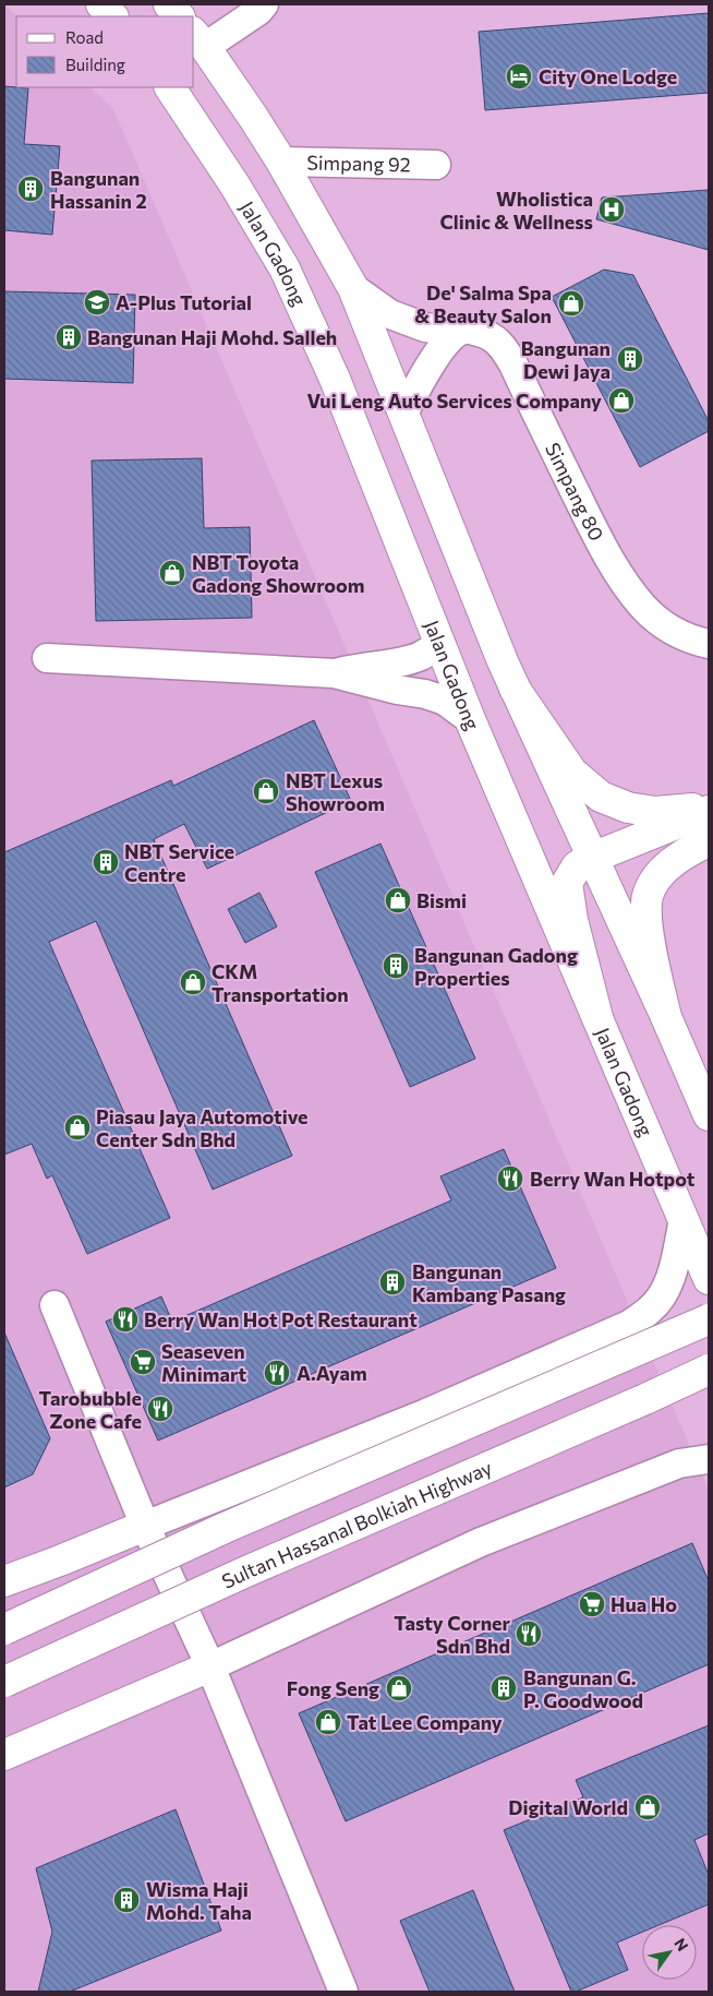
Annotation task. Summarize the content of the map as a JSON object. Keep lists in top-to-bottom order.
{
  "streets": {
    "main road": ["Jalan Gadong", "Sultan Hassanal Bolkiah Highway"],
    "street": ["Simpang 92", "Simpang 80"]
  },
  "places": {
    "hotel": ["City One Lodge"],
    "building": [
      "Bangunan Hassanin 2",
      "Bangunan Haji Mohd. Salleh",
      "Bangunan Dewi Jaya",
      "NBT Service Centre",
      "Bangunan Gadong Properties",
      "Bangunan Kambang Pasang",
      "Bangunan G. P. Goodwood",
      "Wisma Haji Mohd. Taha"
    ],
    "hospital": ["Wholistica Clinic & Wellness"],
    "school or university": ["A-Plus Tutorial"],
    "shop": [
      "De' Salma Spa & Beauty Salon",
      "Vui Leng Auto Services Company",
      "NBT Toyota Gadong Showroom",
      "NBT Lexus Showroom",
      "Bismi",
      "CKM Transportation",
      "Piasau Jaya Automotive Center Sdn Bhd",
      "Fong Seng",
      "Tat Lee Company",
      "Digital World"
    ],
    "restaurant": [
      "Berry Wan Hotpot",
      "Berry Wan Hot Pot Restaurant",
      "A.Ayam",
      "Tarobubble Zone Cafe",
      "Tasty Corner Sdn Bhd"
    ],
    "supermarket": ["Seaseven Minimart", "Hua Ho"]
  },
  "legend": ["Road", "Building"],
  "north": "top right"
}
